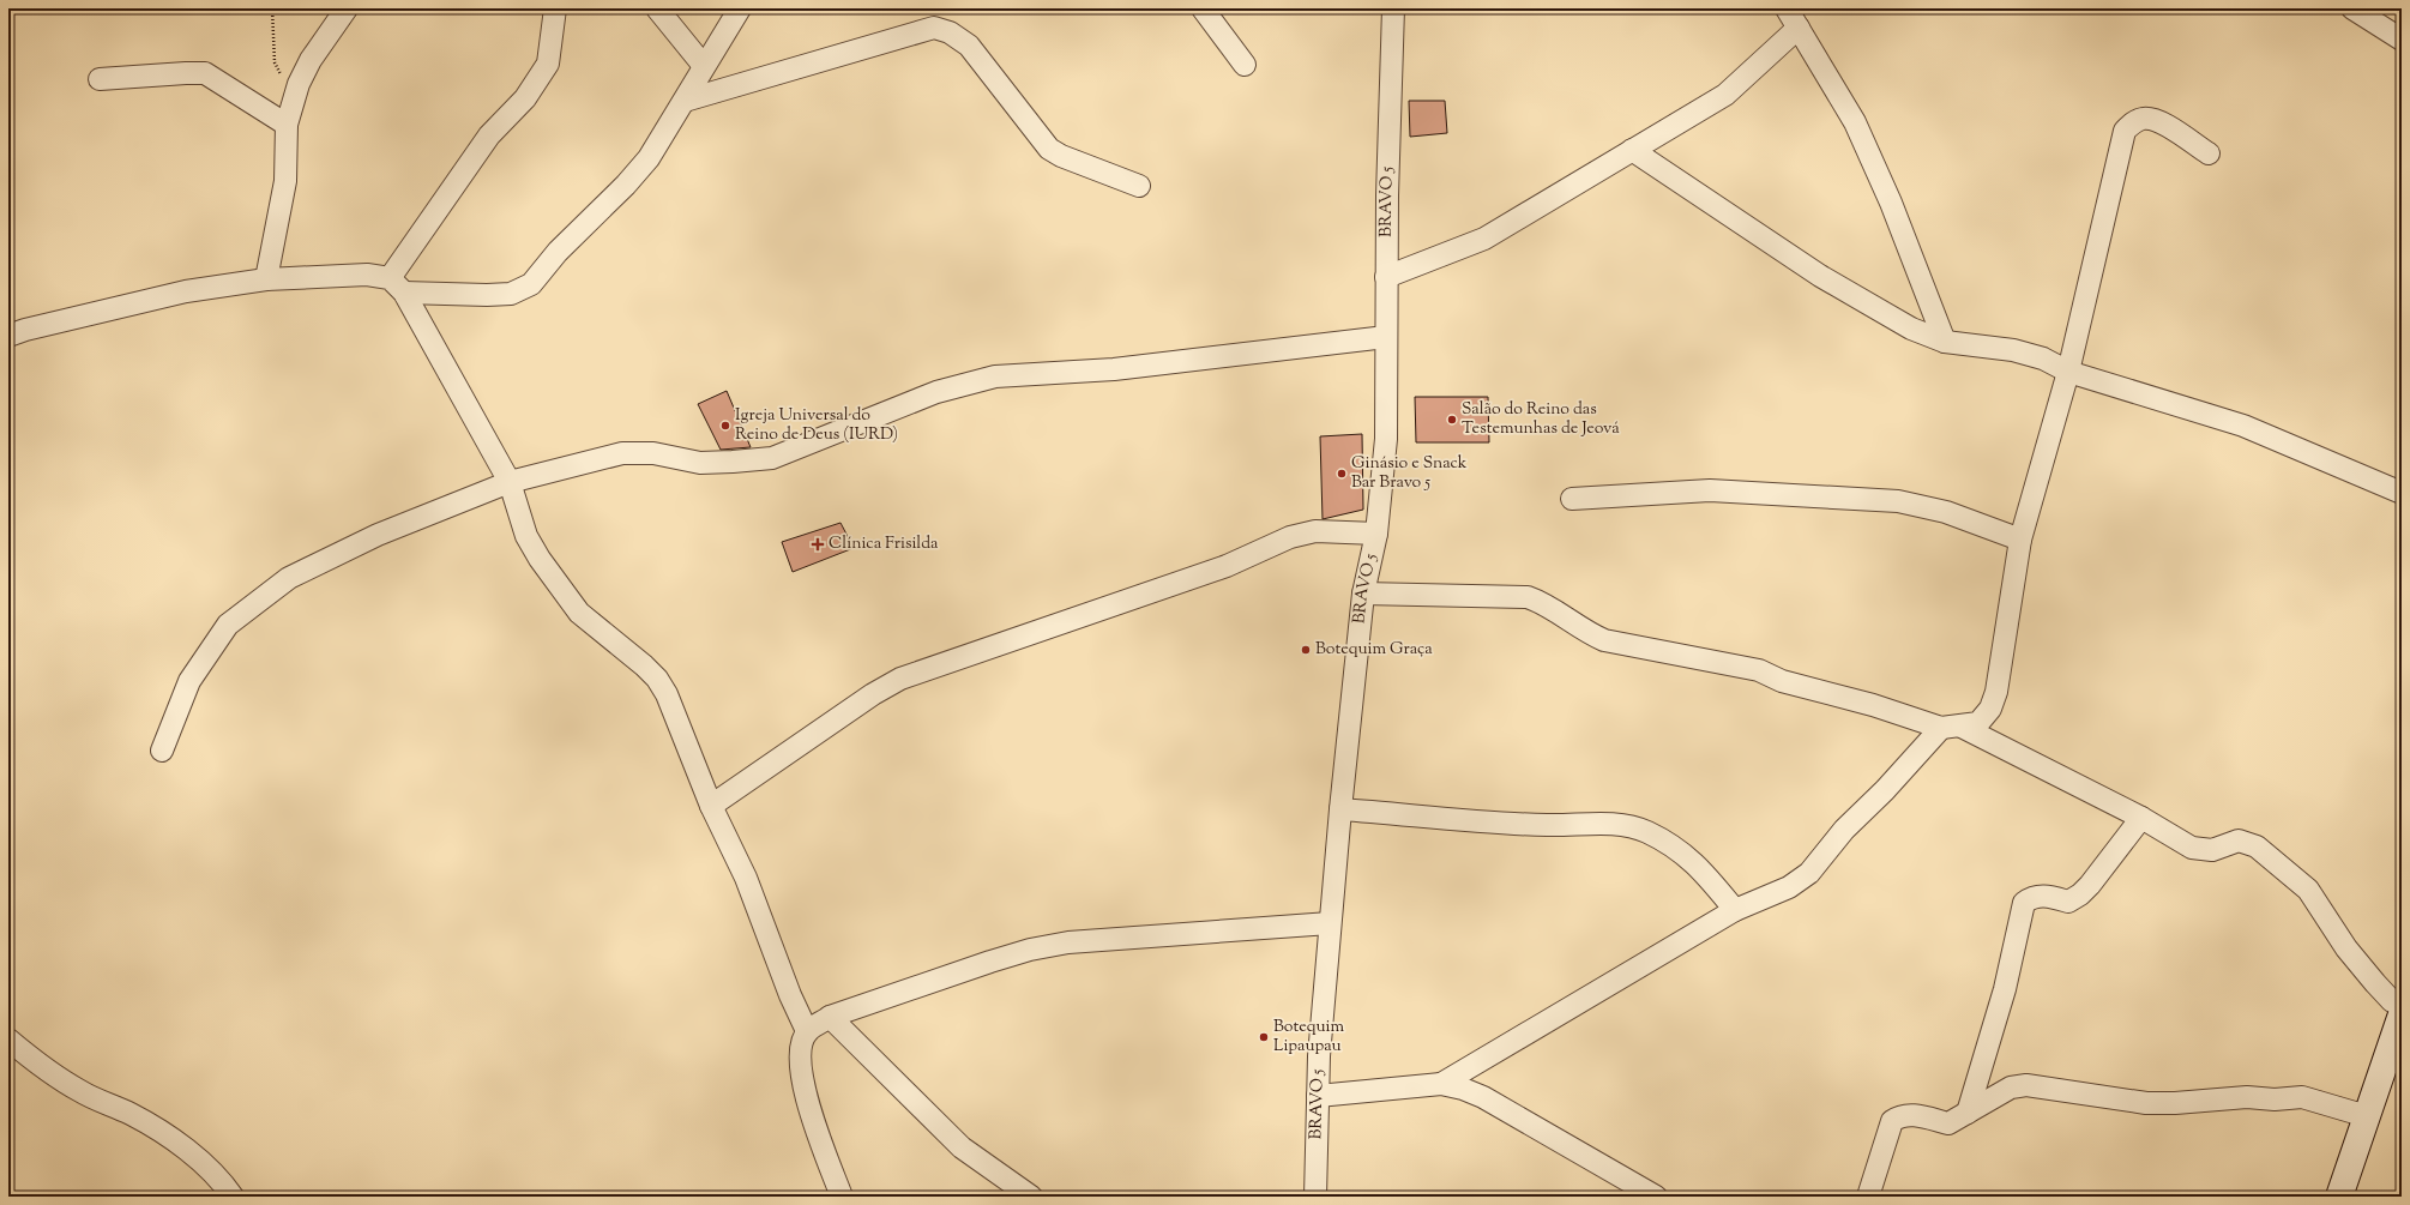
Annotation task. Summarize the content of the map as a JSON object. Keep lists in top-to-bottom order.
{
  "streets": {
    "street": ["BRAVO 5"]
  },
  "places": {
    "other": [
      "Salão do Reino das Testemunhas de Jeová",
      "Igreja Universal do Reino de Deus (IURD)",
      "Ginásio e Snack Bar Bravo 5",
      "Botequim Graça",
      "Botequim Lipaupau"
    ],
    "health": ["Clínica Frisilda"]
  }
}
